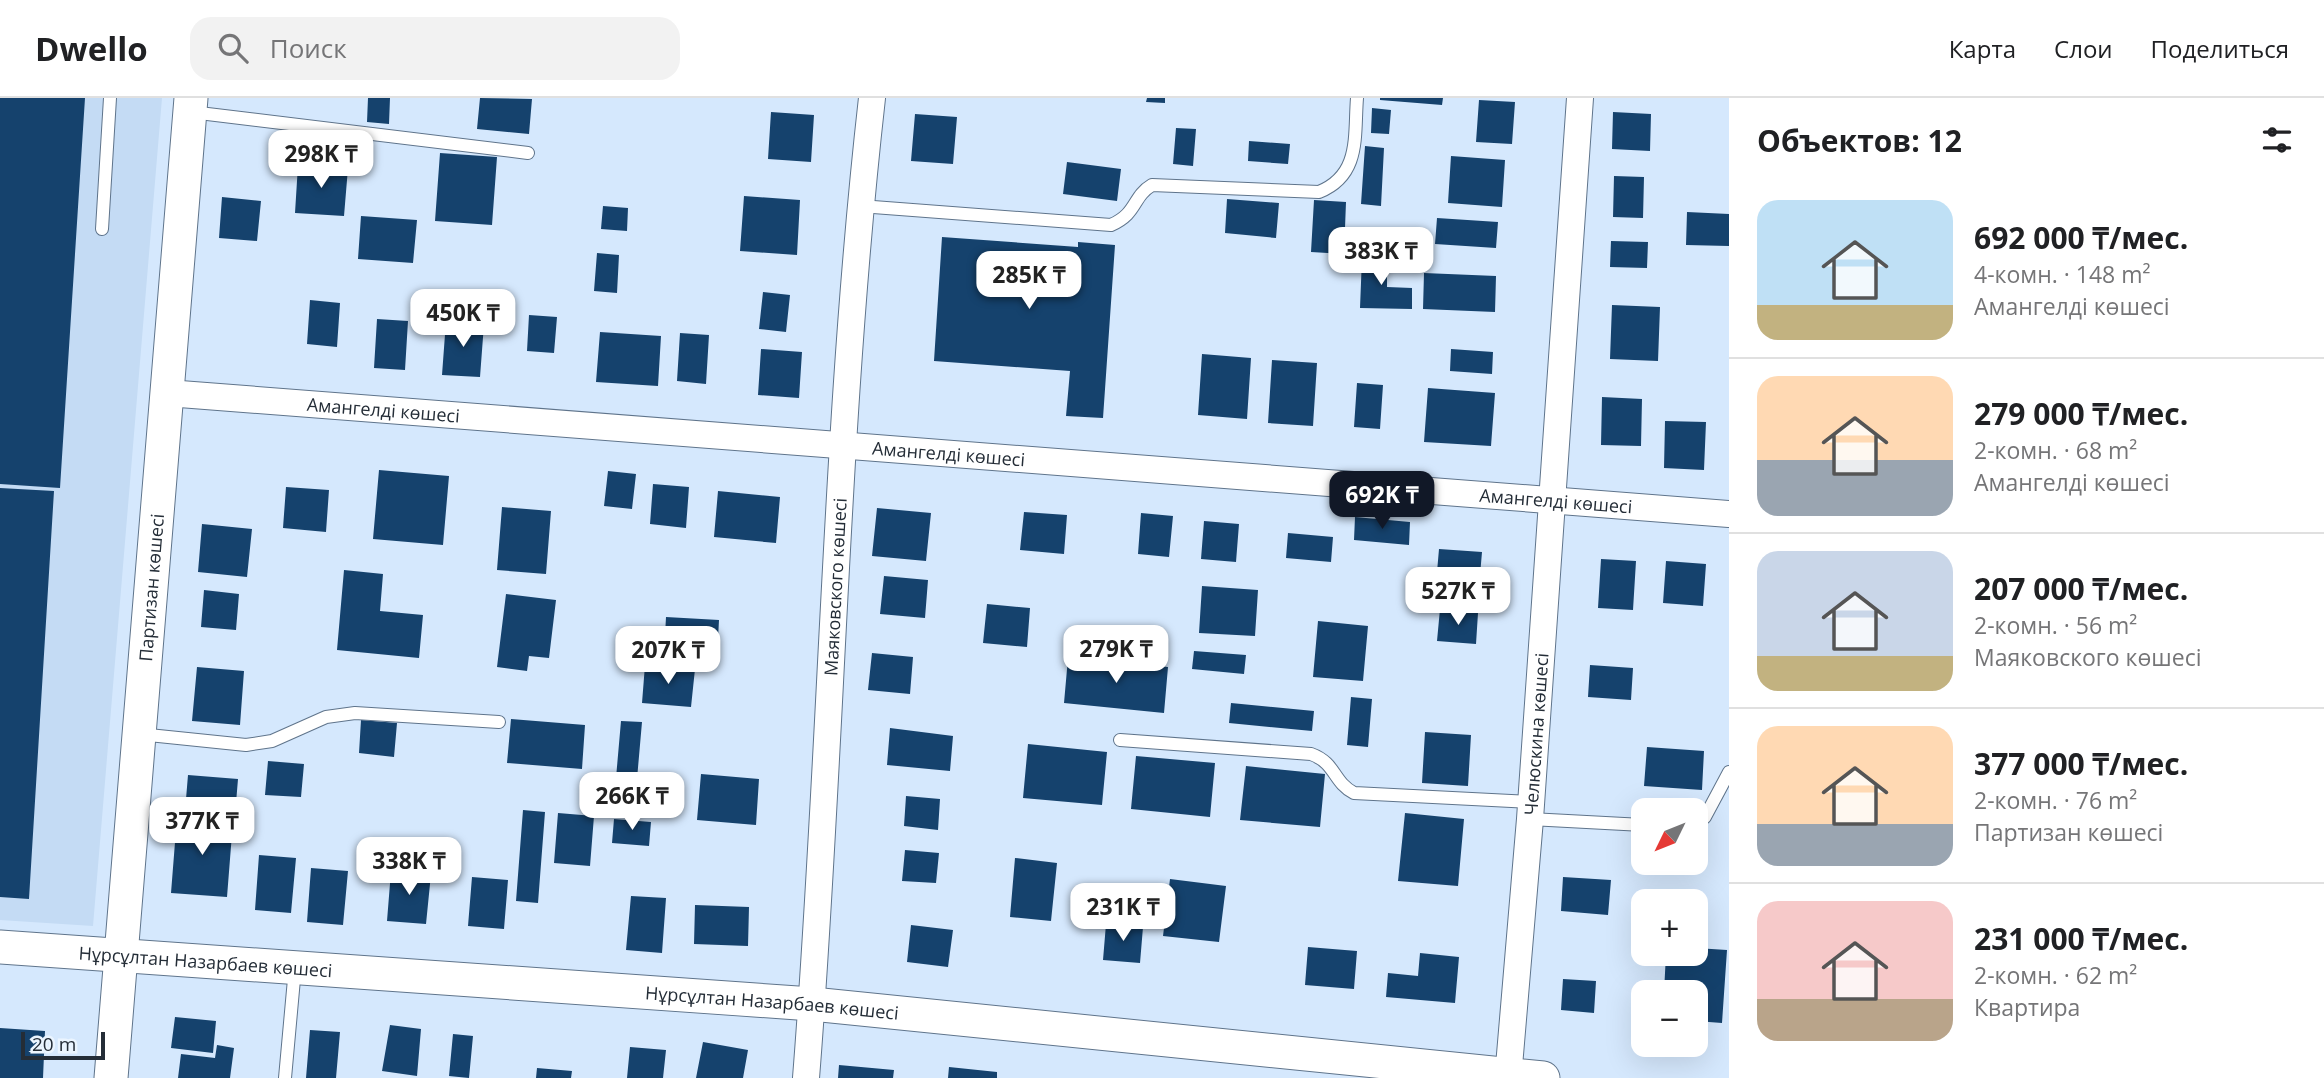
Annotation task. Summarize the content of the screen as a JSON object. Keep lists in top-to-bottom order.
{
  "streets": {
    "street": [
      "Амангелді көшесі",
      "Партизан көшесі",
      "Маяковского көшесі",
      "Челюскина көшесі",
      "Нұрсұлтан Назарбаев көшесі"
    ]
  },
  "crossings": [
    ["Амангелді көшесі", "Партизан көшесі"],
    ["Амангелді көшесі", "Маяковского көшесі"],
    ["Амангелді көшесі", "Челюскина көшесі"],
    ["Партизан көшесі", "Нұрсұлтан Назарбаев көшесі"],
    ["Маяковского көшесі", "Нұрсұлтан Назарбаев көшесі"],
    ["Челюскина көшесі", "Нұрсұлтан Назарбаев көшесі"]
  ],
  "scale_bar": "20 m",
  "north": "bottom left",
  "page": {
    "header": "Dwello",
    "search": "Поиск",
    "nav": ["Карта", "Слои", "Поделиться"],
    "heading": "Объектов: 12",
    "price": [
      "298K ₸",
      "383K ₸",
      "285K ₸",
      "450K ₸",
      "692K ₸",
      "527K ₸",
      "279K ₸",
      "207K ₸",
      "266K ₸",
      "377K ₸",
      "338K ₸",
      "231K ₸"
    ],
    "list": [
      {
        "name": "692 000 ₸/мес.",
        "note": "4-комн. · 148 m² · Амангелді көшесі"
      },
      {
        "name": "279 000 ₸/мес.",
        "note": "2-комн. · 68 m² · Амангелді көшесі"
      },
      {
        "name": "207 000 ₸/мес.",
        "note": "2-комн. · 56 m² · Маяковского көшесі"
      },
      {
        "name": "377 000 ₸/мес.",
        "note": "2-комн. · 76 m² · Партизан көшесі"
      },
      {
        "name": "231 000 ₸/мес.",
        "note": "2-комн. · 62 m² · Квартира"
      }
    ],
    "map_buttons": ["+", "−"],
    "scale": "20 m"
  }
}
